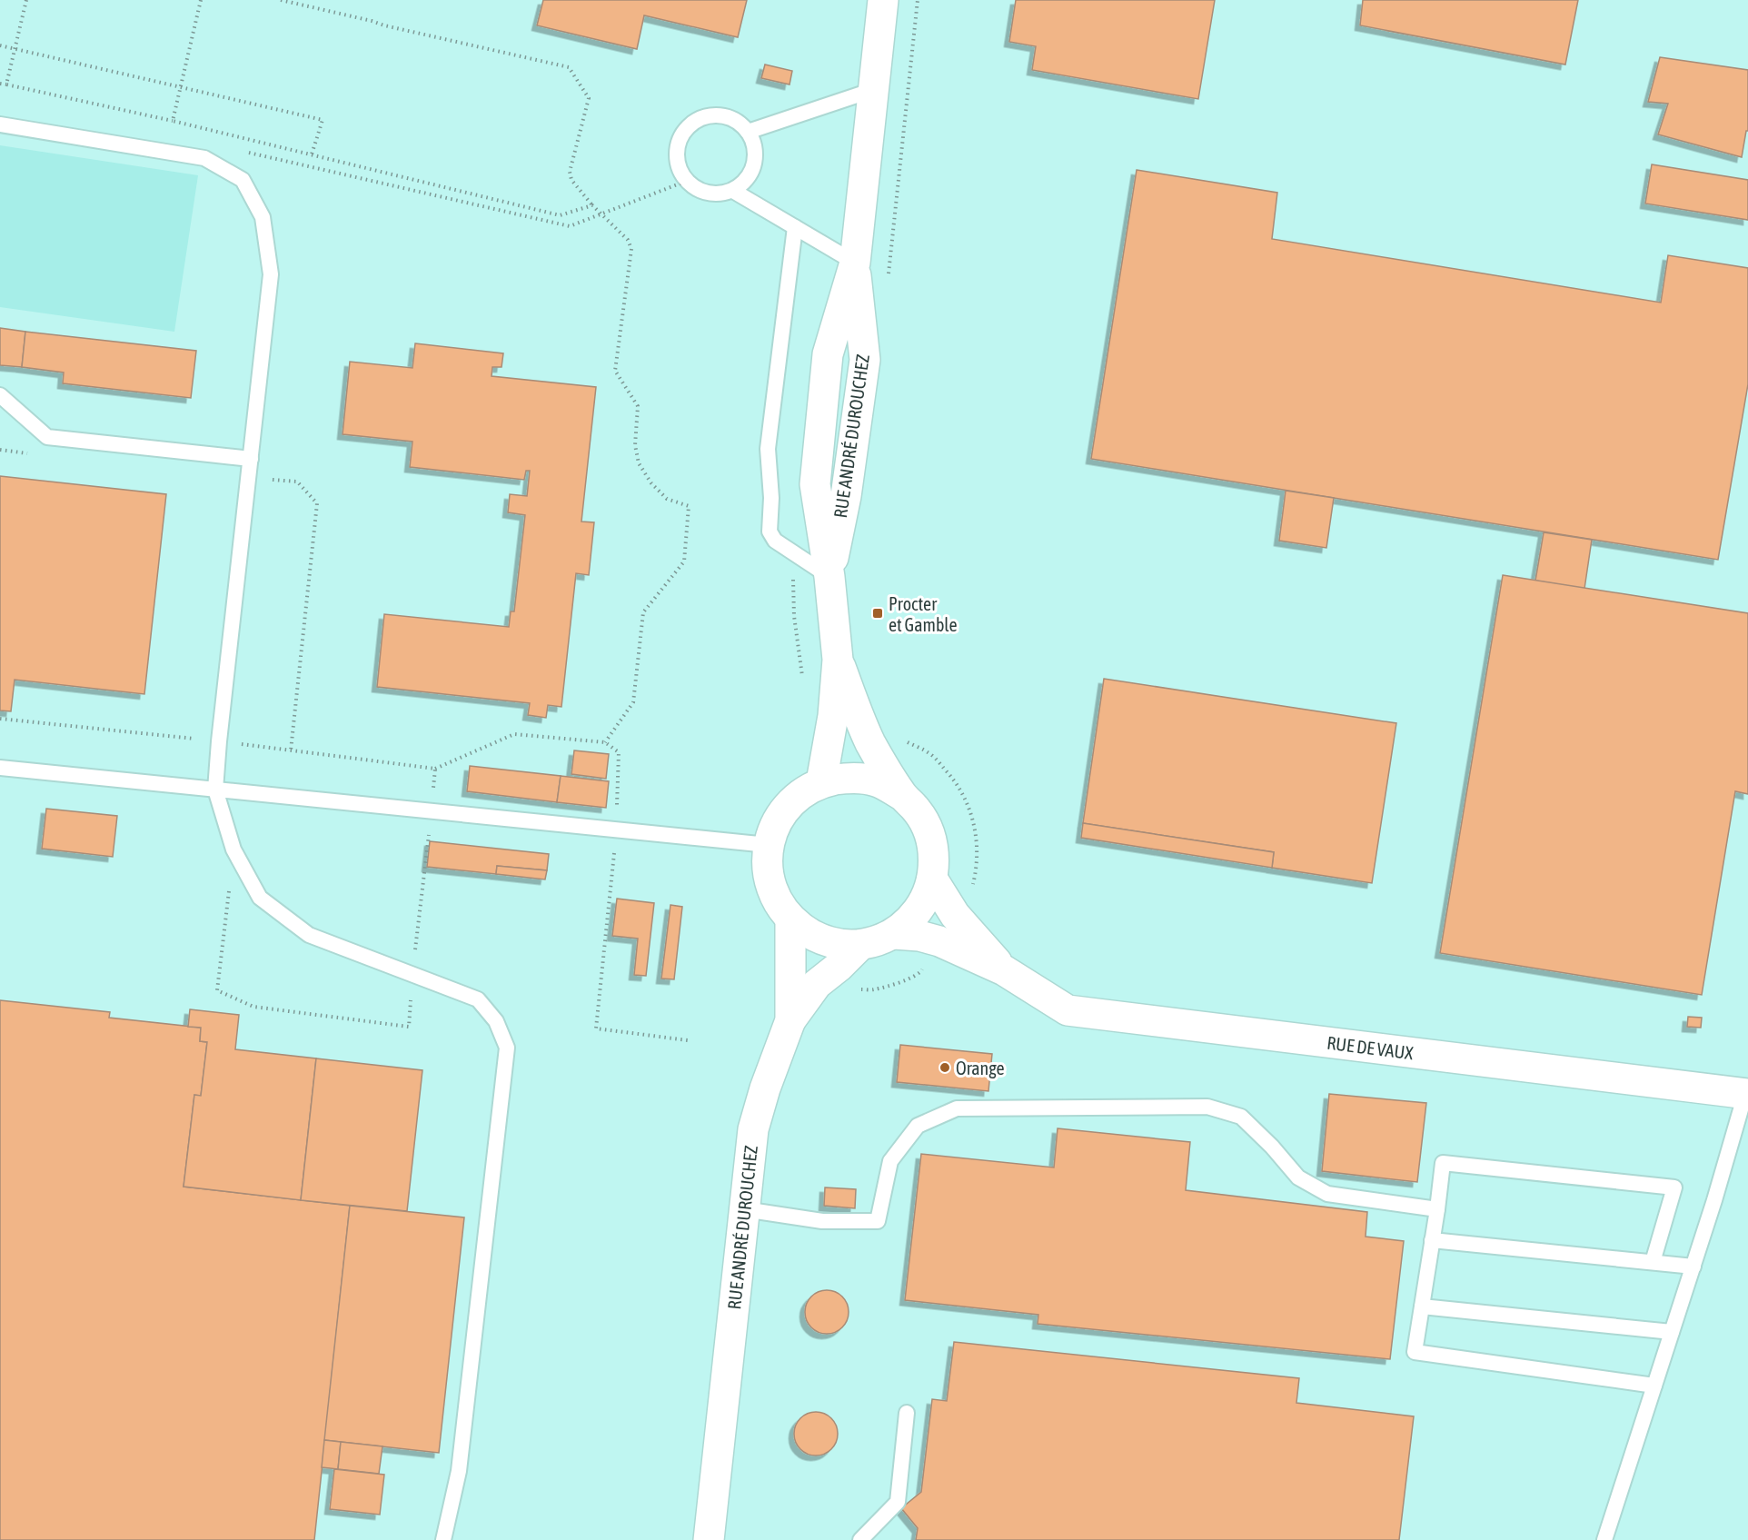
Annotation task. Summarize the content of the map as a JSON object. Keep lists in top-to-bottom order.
{
  "streets": {
    "main road": ["RUE ANDRÉ DUROUCHEZ", "RUE DE VAUX"]
  },
  "crossings": [
    ["RUE ANDRÉ DUROUCHEZ", "RUE DE VAUX"]
  ],
  "places": {
    "transit": ["Procter et Gamble"],
    "other": ["Orange"]
  }
}
